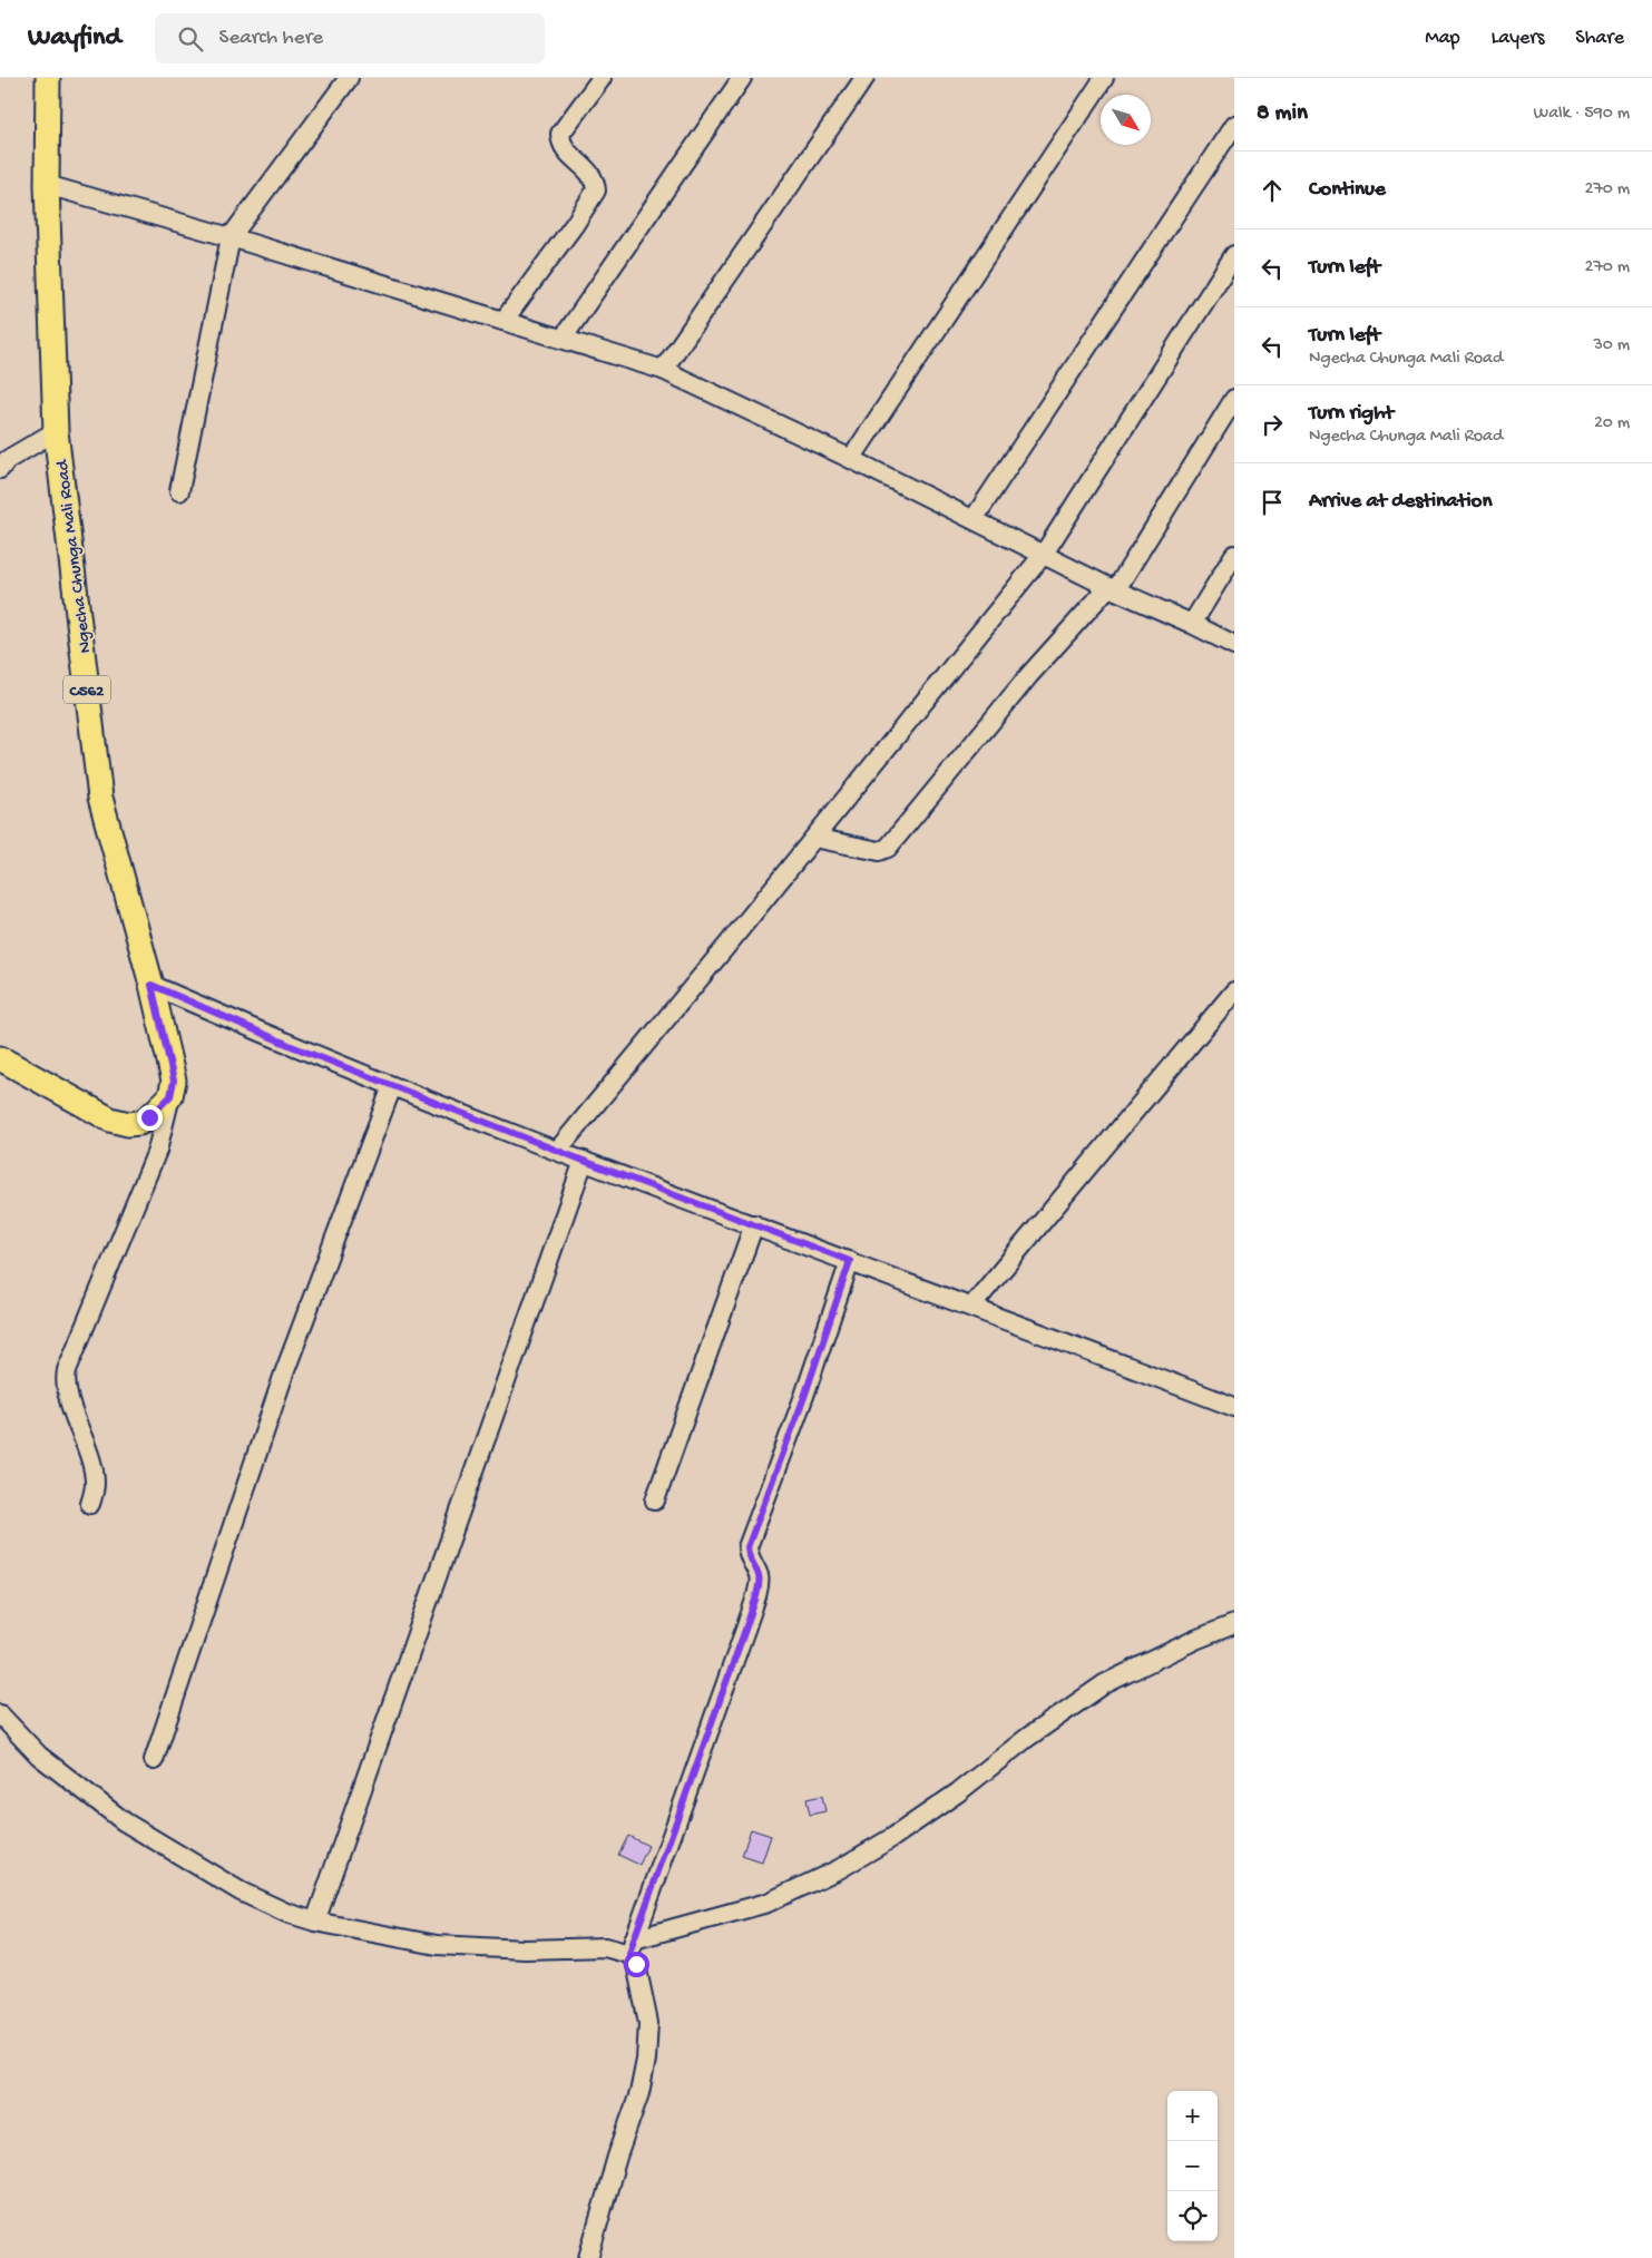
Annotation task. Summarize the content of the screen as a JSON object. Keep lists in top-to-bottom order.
{
  "streets": {
    "main road": ["Ngecha Chunga Mali Road", "C562"]
  },
  "north": "bottom right",
  "page": {
    "header": "Wayfind",
    "search": "Search here",
    "nav": ["Map", "Layers", "Share"],
    "heading": ["8 min", "Walk · 590 m"],
    "list": [
      ["Continue", "270 m"],
      ["Turn left", "270 m"],
      ["Turn left", "Ngecha Chunga Mali Road", "30 m"],
      ["Turn right", "Ngecha Chunga Mali Road", "20 m"],
      "Arrive at destination"
    ],
    "map_buttons": ["+", "−"]
  }
}
